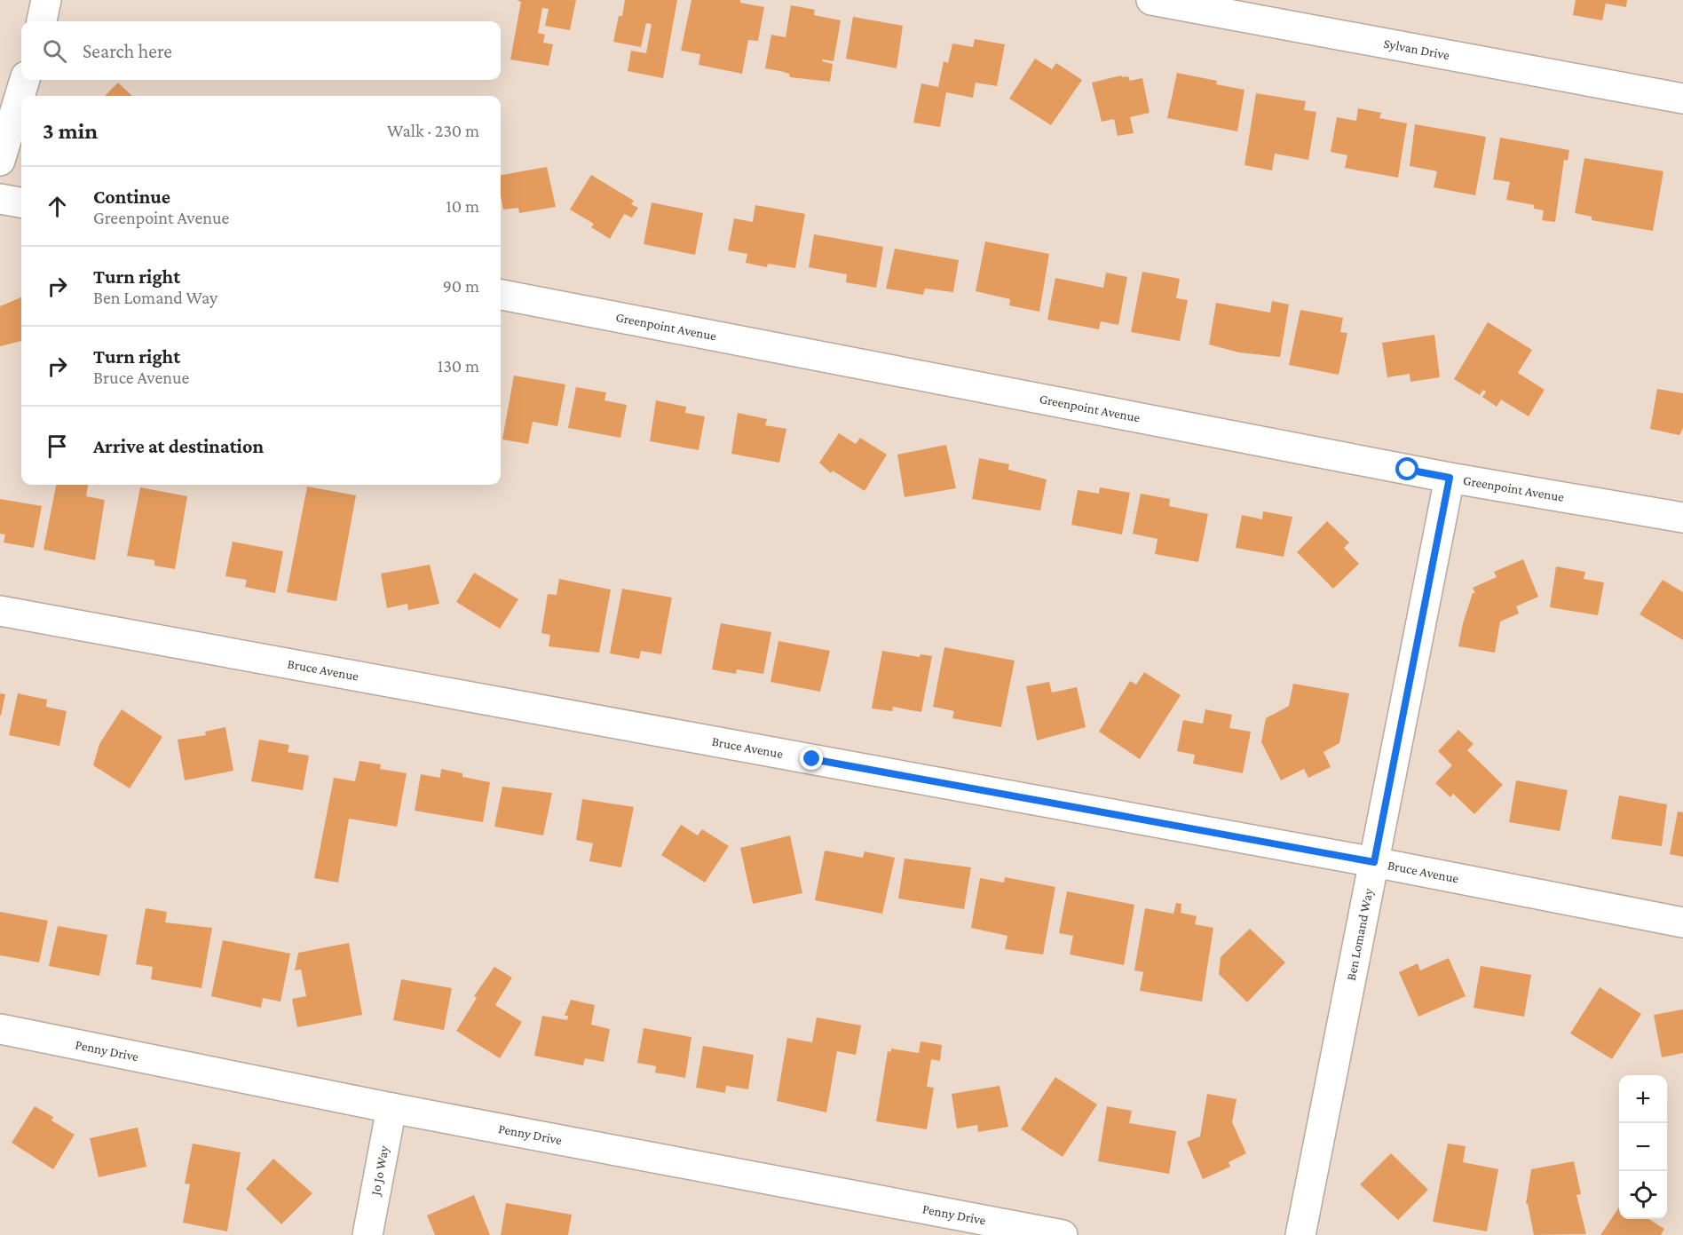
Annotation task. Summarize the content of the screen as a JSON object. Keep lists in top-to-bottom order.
{
  "streets": {
    "street": [
      "Sylvan Drive",
      "Greenpoint Avenue",
      "Bruce Avenue",
      "Ben Lomand Way",
      "Penny Drive",
      "Jo Jo Way"
    ]
  },
  "crossings": [
    ["Greenpoint Avenue", "Ben Lomand Way"],
    ["Bruce Avenue", "Ben Lomand Way"],
    ["Penny Drive", "Jo Jo Way"]
  ],
  "page": {
    "search": "Search here",
    "heading": ["3 min", "Walk · 230 m"],
    "list": [
      ["Continue", "Greenpoint Avenue", "10 m"],
      ["Turn right", "Ben Lomand Way", "90 m"],
      ["Turn right", "Bruce Avenue", "130 m"],
      "Arrive at destination"
    ],
    "map_buttons": ["+", "−"]
  }
}
